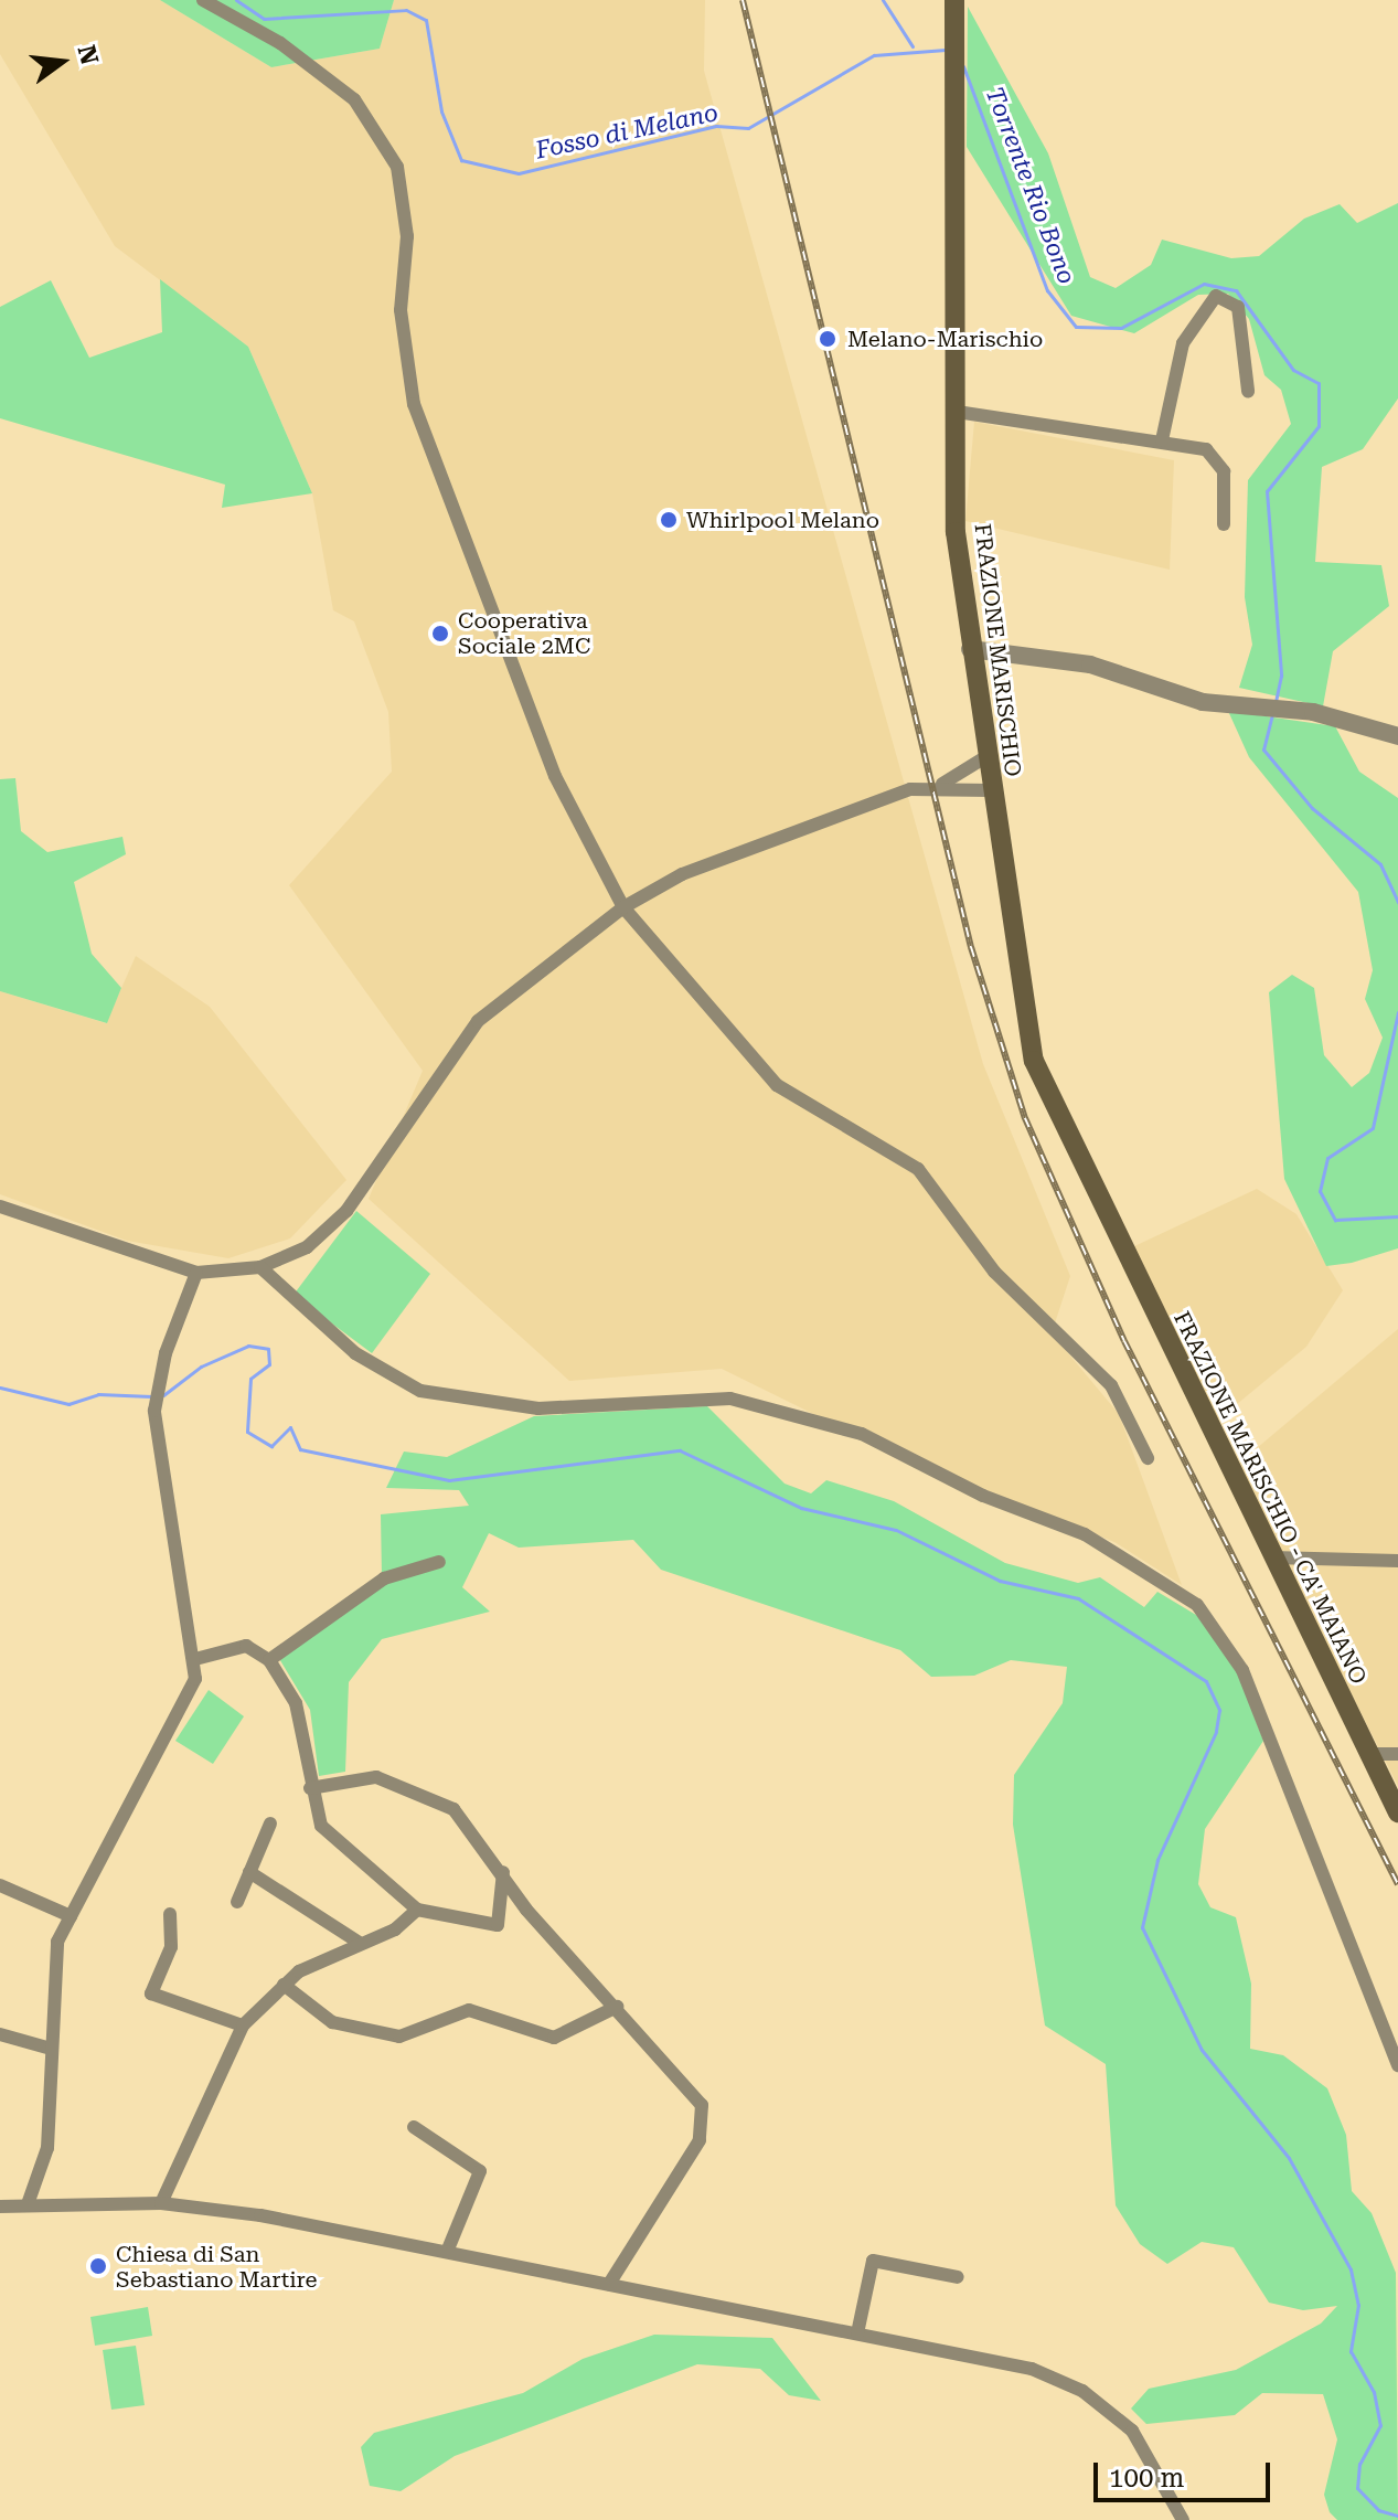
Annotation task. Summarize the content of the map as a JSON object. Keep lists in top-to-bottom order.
{
  "streets": {
    "main road": ["FRAZIONE MARISCHIO", "FRAZIONE MARISCHIO - CA' MAIANO"]
  },
  "crossings": [
    ["FRAZIONE MARISCHIO", "FRAZIONE MARISCHIO - CA' MAIANO"]
  ],
  "water": ["Fosso di Melano", "Torrente Rio Bono"],
  "places": [
    "Melano-Marischio",
    "Whirlpool Melano",
    "Cooperativa Sociale 2MC",
    "Chiesa di San Sebastiano Martire"
  ],
  "scale_bar": "100 m",
  "north": "right"
}
